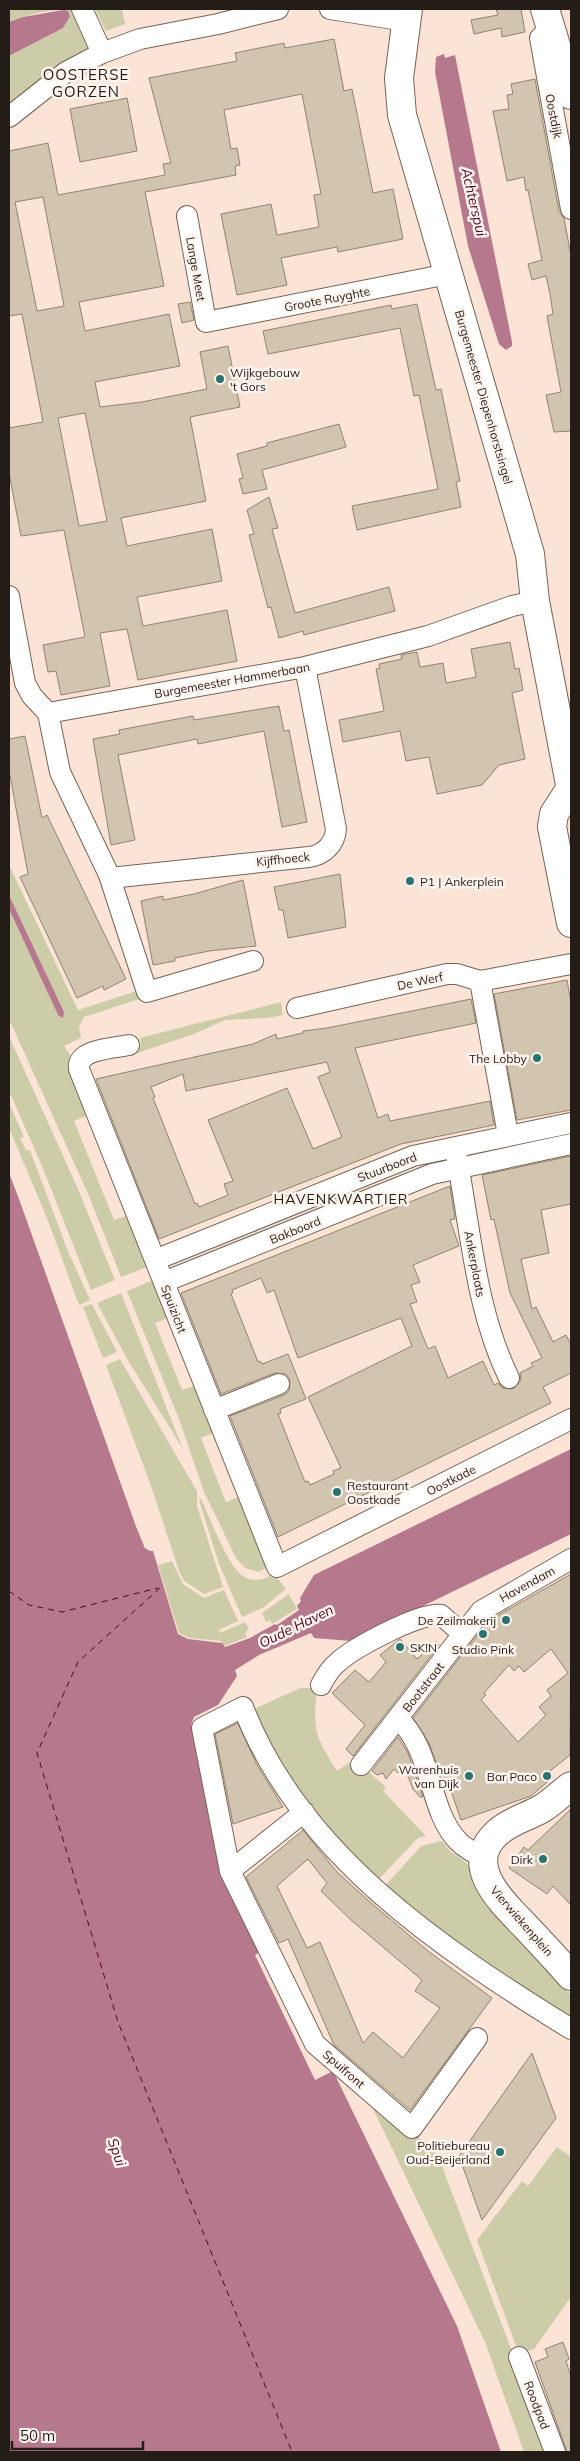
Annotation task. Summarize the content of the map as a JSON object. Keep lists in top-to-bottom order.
{
  "streets": {
    "street": [
      "Oostdijk",
      "Lange Meet",
      "Groote Ruyghte",
      "Burgemeester Diepenhorstsingel",
      "Burgemeester Hammerbaan",
      "Kijffhoeck",
      "De Werf",
      "Stuurboord",
      "Bakboord",
      "Ankerplaats",
      "Spuizicht",
      "Oostkade",
      "Havendam",
      "Bootstraat",
      "Vierwiekenplein",
      "Spuifront",
      "Roodpad"
    ]
  },
  "crossings": [
    ["Lange Meet", "Groote Ruyghte"],
    ["Groote Ruyghte", "Burgemeester Diepenhorstsingel"],
    ["Burgemeester Diepenhorstsingel", "Burgemeester Hammerbaan"],
    ["Burgemeester Hammerbaan", "Kijffhoeck"],
    ["Stuurboord", "Ankerplaats"],
    ["Stuurboord", "Spuizicht"],
    ["Bakboord", "Ankerplaats"],
    ["Bakboord", "Spuizicht"],
    ["Spuizicht", "Oostkade"],
    ["Havendam", "Bootstraat"],
    ["Bootstraat", "Vierwiekenplein"]
  ],
  "districts": ["OOSTERSE GORZEN", "HAVENKWARTIER"],
  "water": ["Achterspui", "Oude Haven", "Spui"],
  "places": [
    "Wijkgebouw 't Gors",
    "P1 | Ankerplein",
    "The Lobby",
    "Restaurant Oostkade",
    "De Zeilmakerij",
    "Studio Pink",
    "SK!N",
    "Warenhuis van Dijk",
    "Bar Paco",
    "Dirk",
    "Politiebureau Oud-Beijerland"
  ],
  "scale_bar": "50 m"
}
